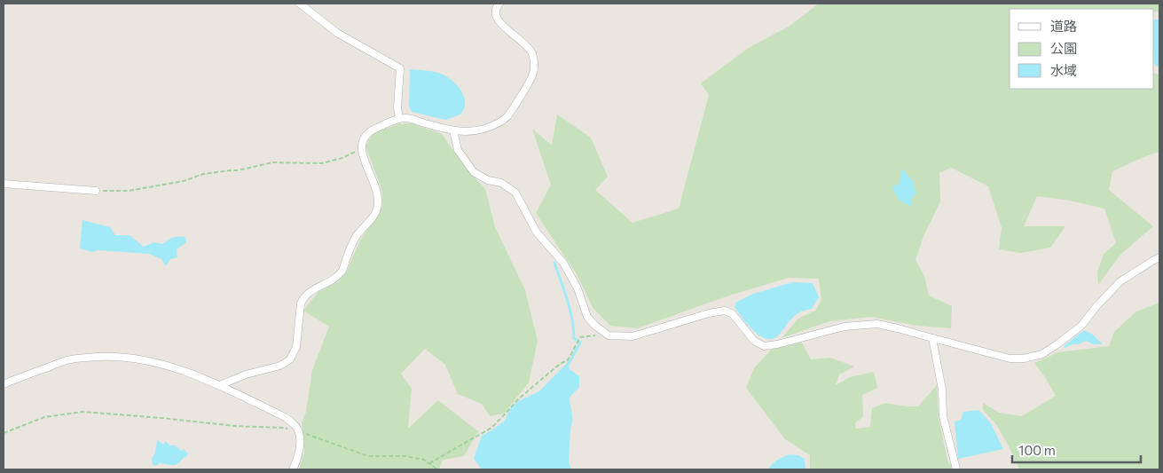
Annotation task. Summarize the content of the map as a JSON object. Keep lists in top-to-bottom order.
{
  "legend": ["道路", "公園", "水域"],
  "scale_bar": "100 m"
}
